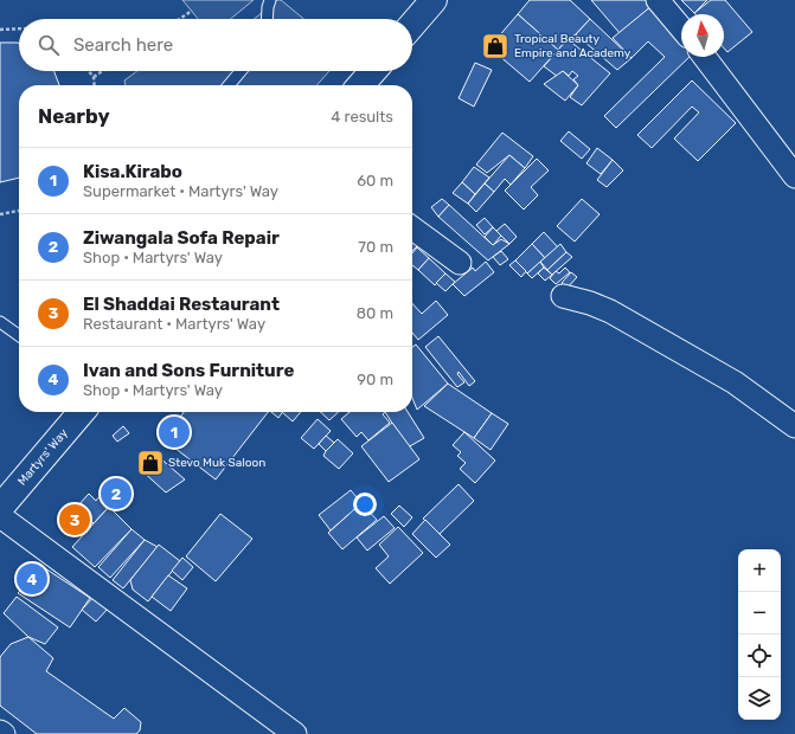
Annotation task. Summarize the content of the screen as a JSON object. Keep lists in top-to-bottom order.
{
  "streets": {
    "main road": ["Martyrs' Way"]
  },
  "places": {
    "shop": ["Tropical Beauty Empire and Academy", "Stevo Muk Saloon"]
  },
  "north": "top",
  "page": {
    "search": "Search here",
    "heading": ["Nearby", "4 results"],
    "list": [
      {
        "mark": "1",
        "name": "Kisa.Kirabo",
        "note": "Supermarket · Martyrs' Way",
        "value": "60 m"
      },
      {
        "mark": "2",
        "name": "Ziwangala Sofa Repair",
        "note": "Shop · Martyrs' Way",
        "value": "70 m"
      },
      {
        "mark": "3",
        "name": "El Shaddai Restaurant",
        "note": "Restaurant · Martyrs' Way",
        "value": "80 m"
      },
      {
        "mark": "4",
        "name": "Ivan and Sons Furniture",
        "note": "Shop · Martyrs' Way",
        "value": "90 m"
      }
    ],
    "pins": [
      "1",
      "2",
      "3",
      "4"
    ],
    "map_buttons": ["+", "−"]
  }
}
